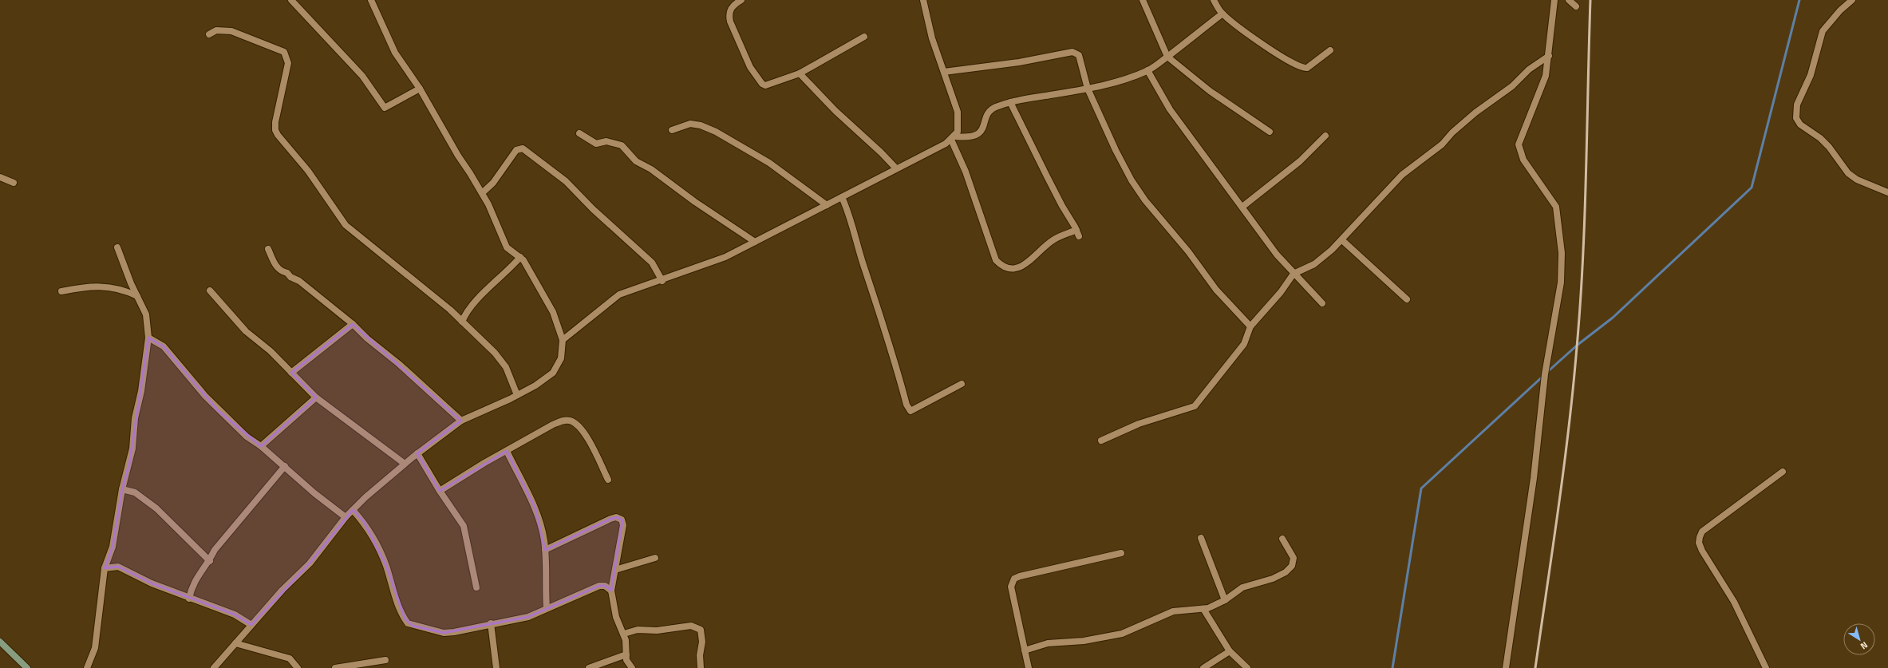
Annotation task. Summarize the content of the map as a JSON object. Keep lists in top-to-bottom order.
{
  "north": "bottom right"
}
